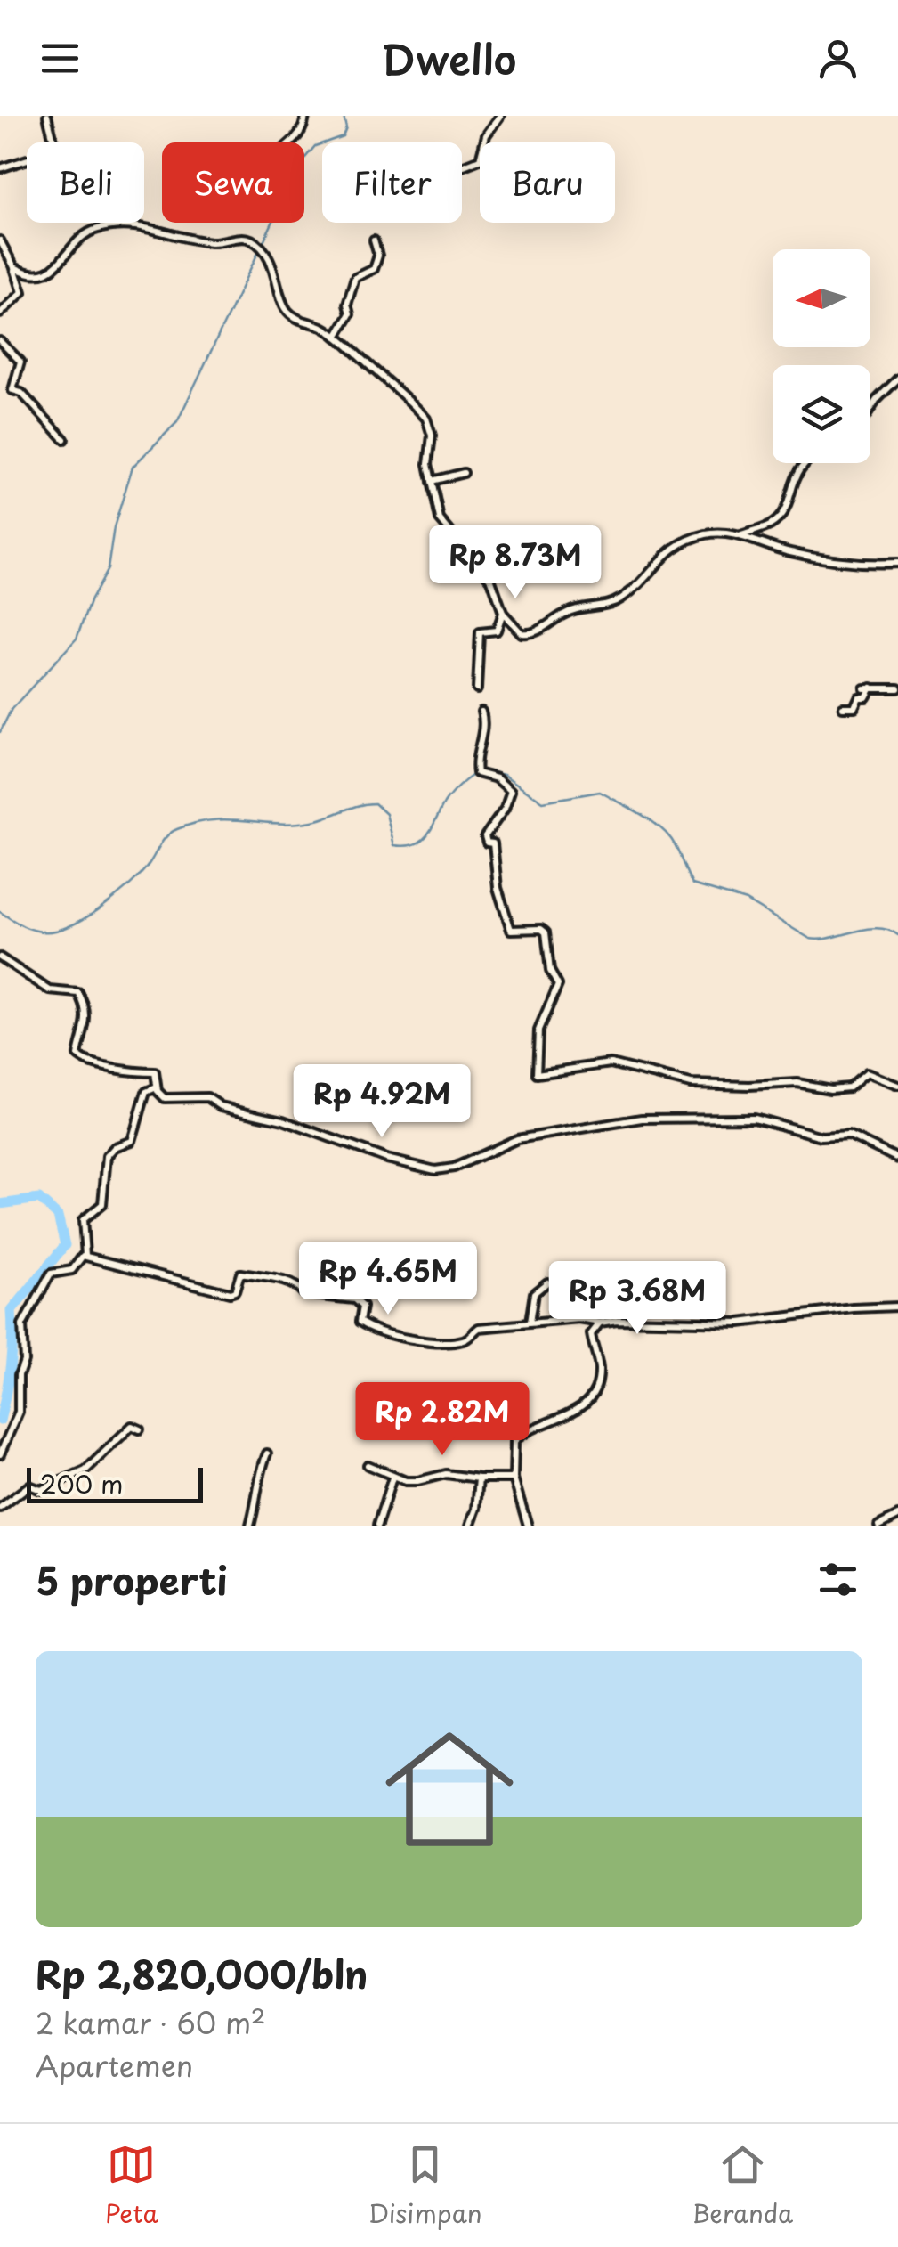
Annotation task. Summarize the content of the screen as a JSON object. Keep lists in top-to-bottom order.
{
  "scale_bar": "200 m",
  "north": "left",
  "page": {
    "header": "Dwello",
    "chip": [
      "Beli",
      "Sewa",
      "Filter",
      "Baru"
    ],
    "price": [
      "Rp 8.73M",
      "Rp 4.92M",
      "Rp 4.65M",
      "Rp 3.68M",
      "Rp 2.82M"
    ],
    "scale": "200 m",
    "heading": "5 properti",
    "list": [
      {
        "name": "Rp 2,820,000/bln",
        "note": "2 kamar · 60 m² · Apartemen"
      }
    ],
    "tabs": ["Peta", "Disimpan", "Beranda"]
  }
}
